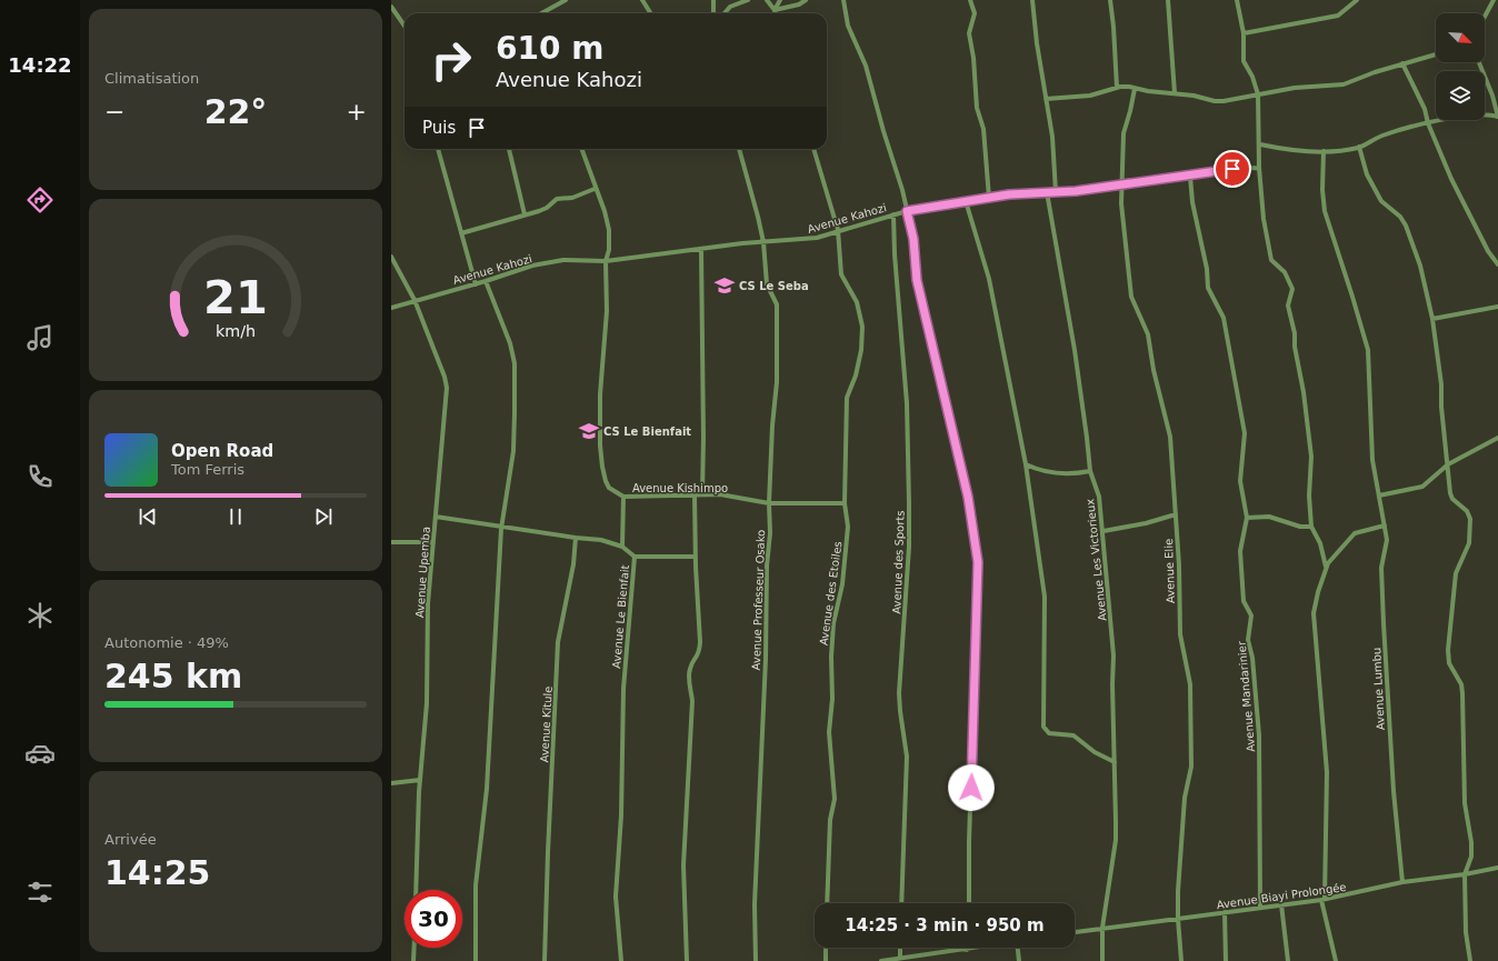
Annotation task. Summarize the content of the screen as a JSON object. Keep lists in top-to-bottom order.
{
  "streets": {
    "street": [
      "Avenue Kahozi",
      "Avenue Kishimpo",
      "Avenue Les Victorieux",
      "Avenue des Sports",
      "Avenue Elie",
      "Avenue Upemba",
      "Avenue des Etoiles",
      "Avenue Professeur Osako",
      "Avenue Le Bienfait",
      "Avenue Lumbu",
      "Avenue Mandarinier",
      "Avenue Kitule",
      "Avenue Biayi Prolongée"
    ]
  },
  "crossings": [
    ["Avenue Kahozi", "Avenue Les Victorieux"],
    ["Avenue Kahozi", "Avenue des Sports"],
    ["Avenue Kahozi", "Avenue Elie"],
    ["Avenue Kahozi", "Avenue Upemba"],
    ["Avenue Kahozi", "Avenue des Etoiles"],
    ["Avenue Kahozi", "Avenue Professeur Osako"],
    ["Avenue Kahozi", "Avenue Mandarinier"],
    ["Avenue Kishimpo", "Avenue des Etoiles"],
    ["Avenue Kishimpo", "Avenue Professeur Osako"],
    ["Avenue Les Victorieux", "Avenue Biayi Prolongée"],
    ["Avenue Elie", "Avenue Biayi Prolongée"],
    ["Avenue Lumbu", "Avenue Biayi Prolongée"],
    ["Avenue Mandarinier", "Avenue Biayi Prolongée"]
  ],
  "places": {
    "school or university": ["CS Le Seba", "CS Le Bienfait"]
  },
  "north": "bottom right",
  "page": {
    "tabs": "14:22",
    "tile": [
      "Climatisation",
      ["Autonomie · 49%", "245 km"],
      ["Arrivée", "14:25"]
    ],
    "turn": ["610 m", "Avenue Kahozi"],
    "heat": ["−", "22°", "+"],
    "then": "Puis",
    "song": ["Open Road", "Tom Ferris"],
    "limit": "30",
    "trip": "14:25 · 3 min · 950 m",
    "gauge": ["21", "km/h"]
  }
}
